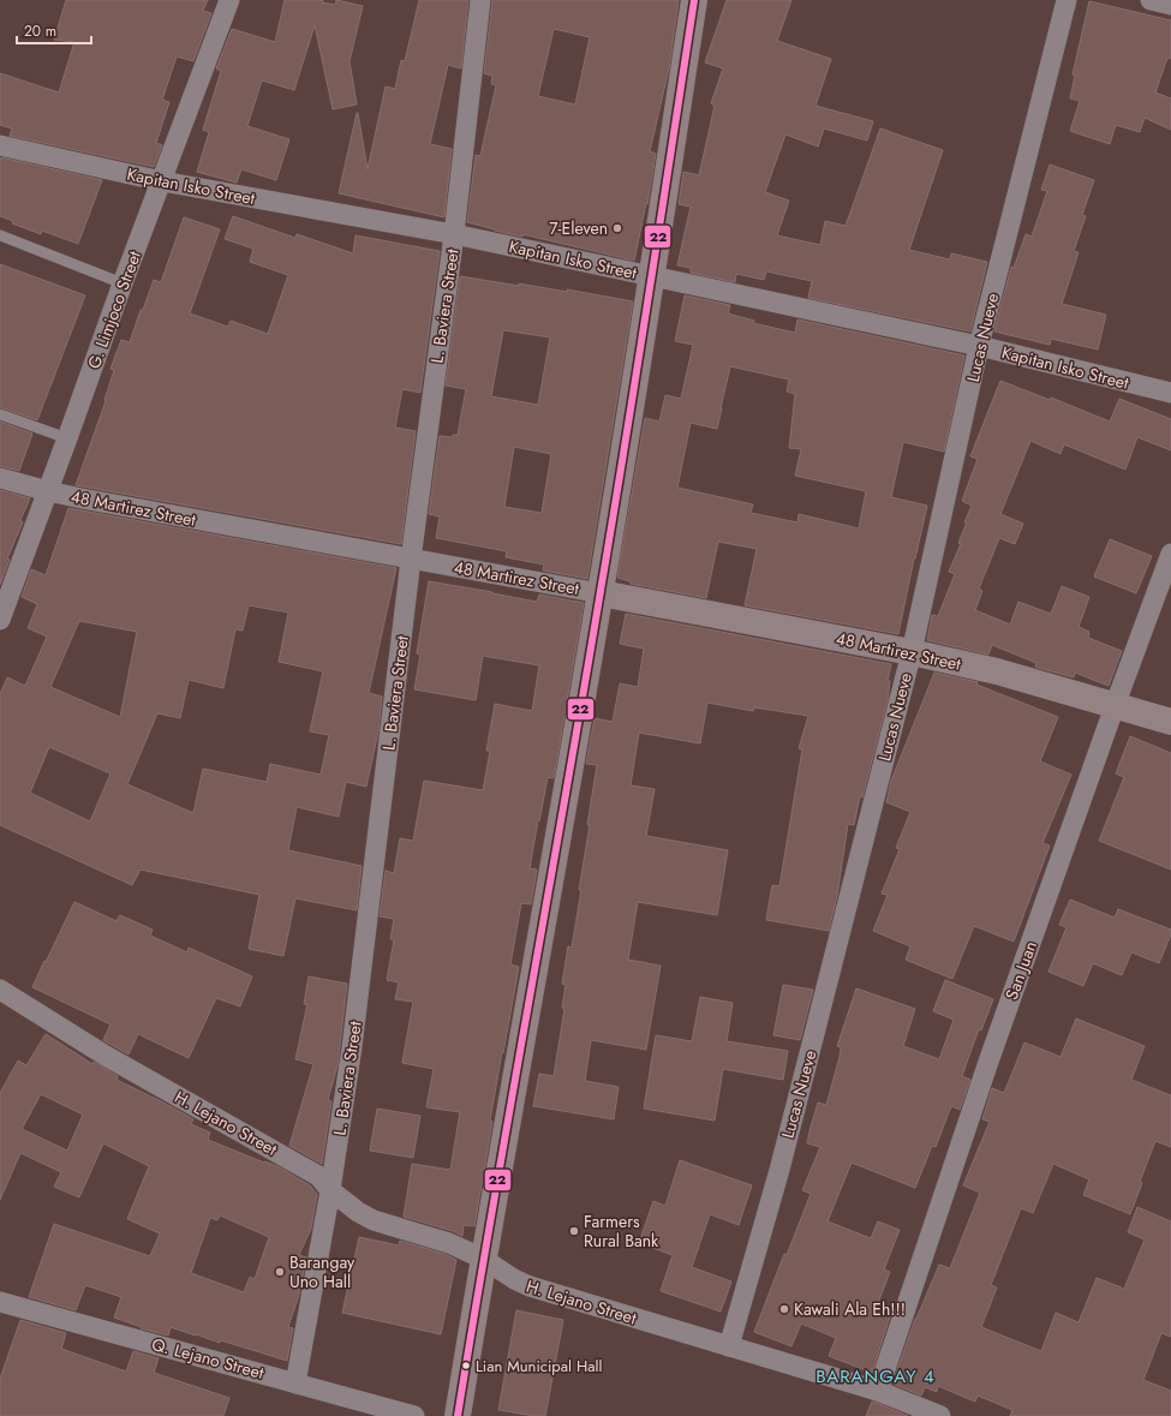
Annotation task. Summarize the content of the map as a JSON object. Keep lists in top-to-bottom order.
{
  "streets": {
    "street": [
      "Kapitan Isko Street",
      "L. Baviera Street",
      "G. Limjoco Street",
      "Lucas Nueve",
      "48 Martirez Street",
      "San Juan",
      "H. Lejano Street",
      "Q. Lejano Street"
    ]
  },
  "crossings": [
    ["Kapitan Isko Street", "L. Baviera Street"],
    ["Kapitan Isko Street", "G. Limjoco Street"],
    ["Kapitan Isko Street", "Lucas Nueve"],
    ["L. Baviera Street", "48 Martirez Street"],
    ["L. Baviera Street", "H. Lejano Street"],
    ["L. Baviera Street", "Q. Lejano Street"],
    ["G. Limjoco Street", "48 Martirez Street"],
    ["Lucas Nueve", "48 Martirez Street"],
    ["Lucas Nueve", "H. Lejano Street"],
    ["48 Martirez Street", "San Juan"],
    ["San Juan", "H. Lejano Street"]
  ],
  "districts": ["BARANGAY 4"],
  "places": [
    "7-Eleven",
    "Farmers Rural Bank",
    "Barangay Uno Hall",
    "Kawali Ala Eh!!!",
    "Lian Municipal Hall"
  ],
  "lines": ["transit line 22"],
  "scale_bar": "20 m"
}
